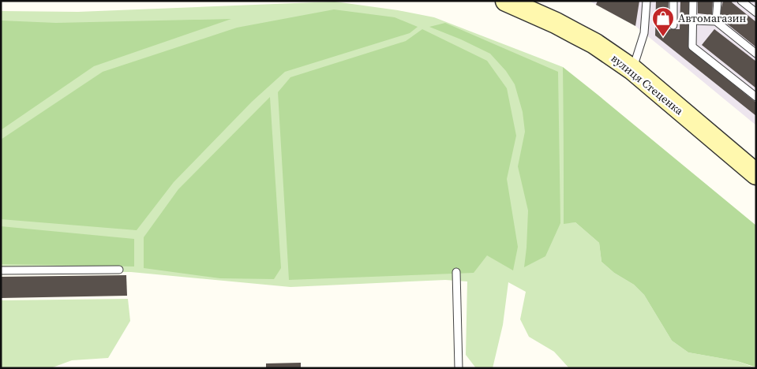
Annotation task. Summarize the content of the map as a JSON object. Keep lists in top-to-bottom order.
{
  "streets": {
    "main road": ["вулиця Стеценка"]
  },
  "places": {
    "shop": ["Автомагазин"]
  }
}
